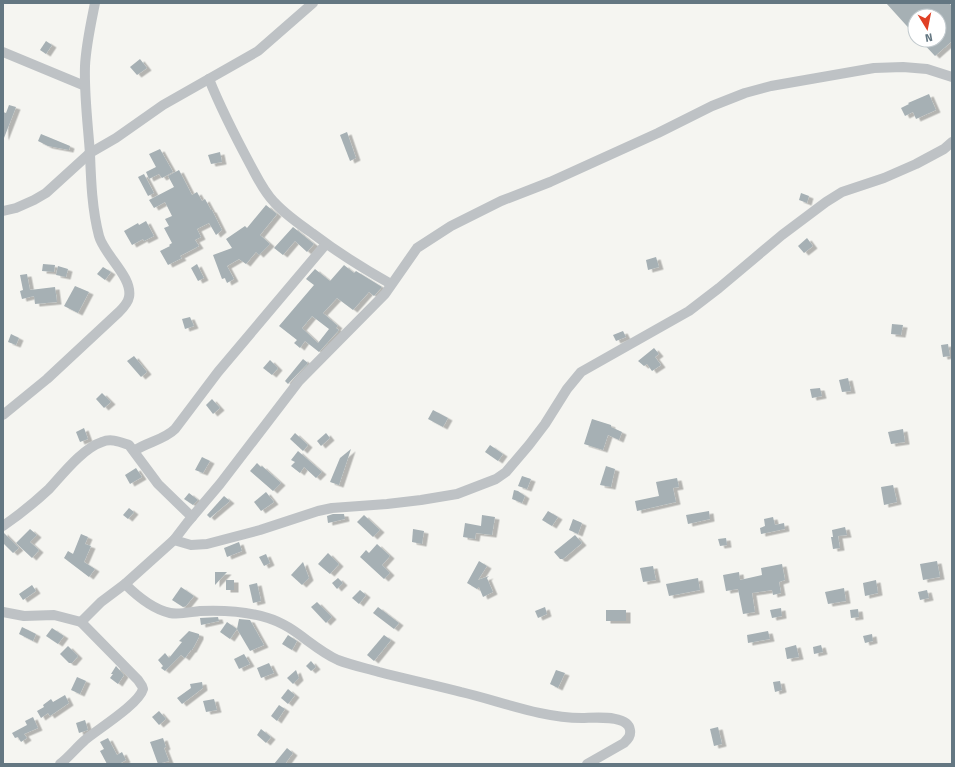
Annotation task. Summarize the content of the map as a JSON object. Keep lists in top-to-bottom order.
{
  "north": "bottom"
}
